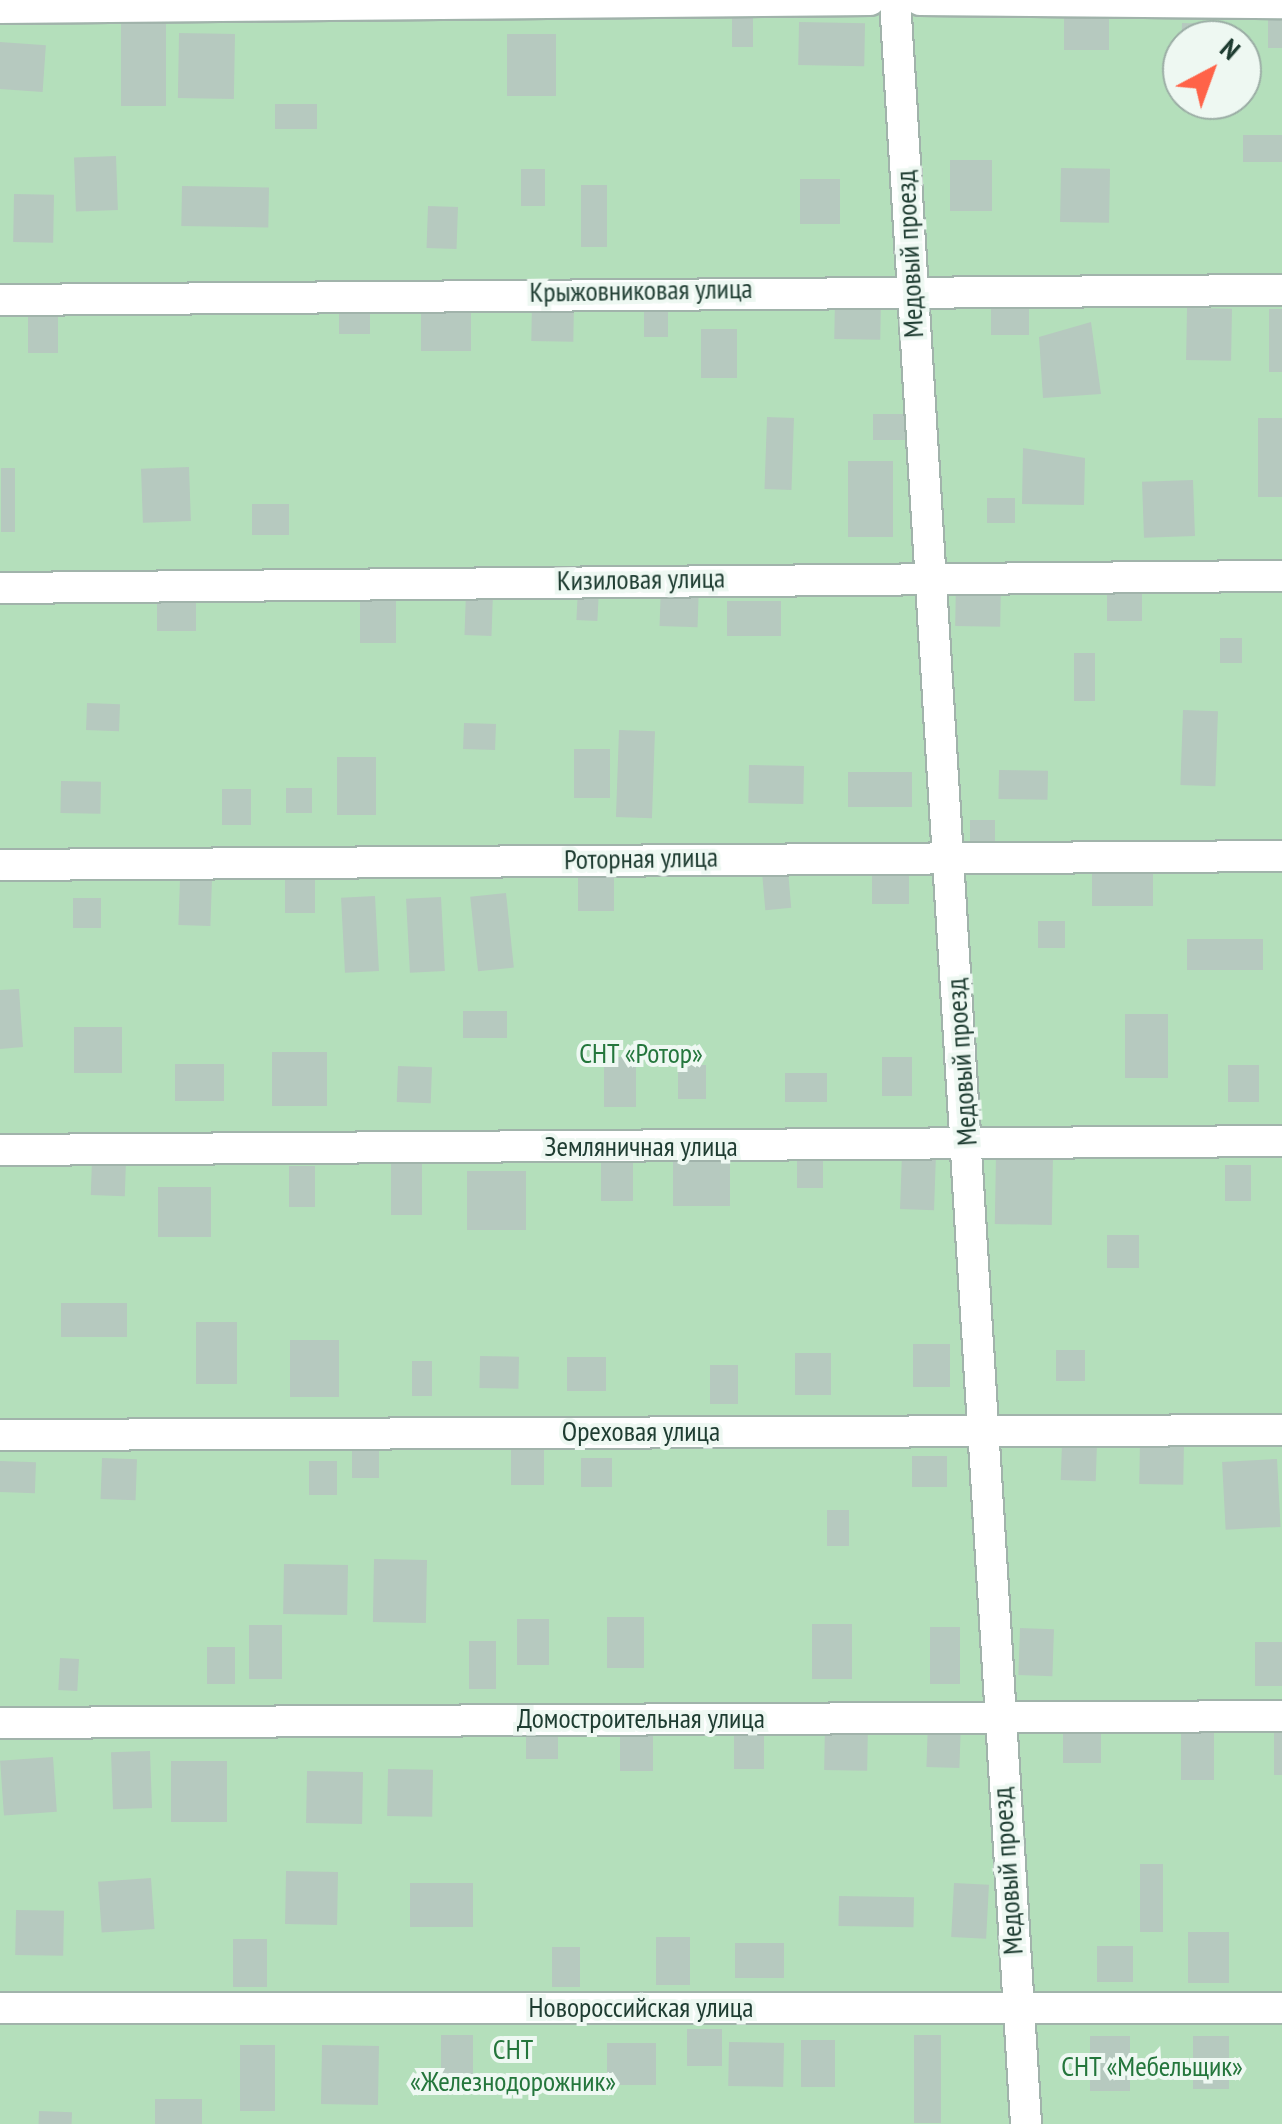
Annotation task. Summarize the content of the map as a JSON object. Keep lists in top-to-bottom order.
{
  "streets": {
    "street": [
      "Медовый проезд",
      "Крыжовниковая улица",
      "Кизиловая улица",
      "Роторная улица",
      "Земляничная улица",
      "Ореховая улица",
      "Домостроительная улица",
      "Новороссийская улица"
    ]
  },
  "crossings": [
    ["Медовый проезд", "Крыжовниковая улица"],
    ["Медовый проезд", "Кизиловая улица"],
    ["Медовый проезд", "Роторная улица"],
    ["Медовый проезд", "Земляничная улица"],
    ["Медовый проезд", "Ореховая улица"],
    ["Медовый проезд", "Домостроительная улица"],
    ["Медовый проезд", "Новороссийская улица"]
  ],
  "parks": ["СНТ «Ротор»", "СНТ «Железнодорожник»", "СНТ «Мебельщик»"],
  "north": "top right"
}
